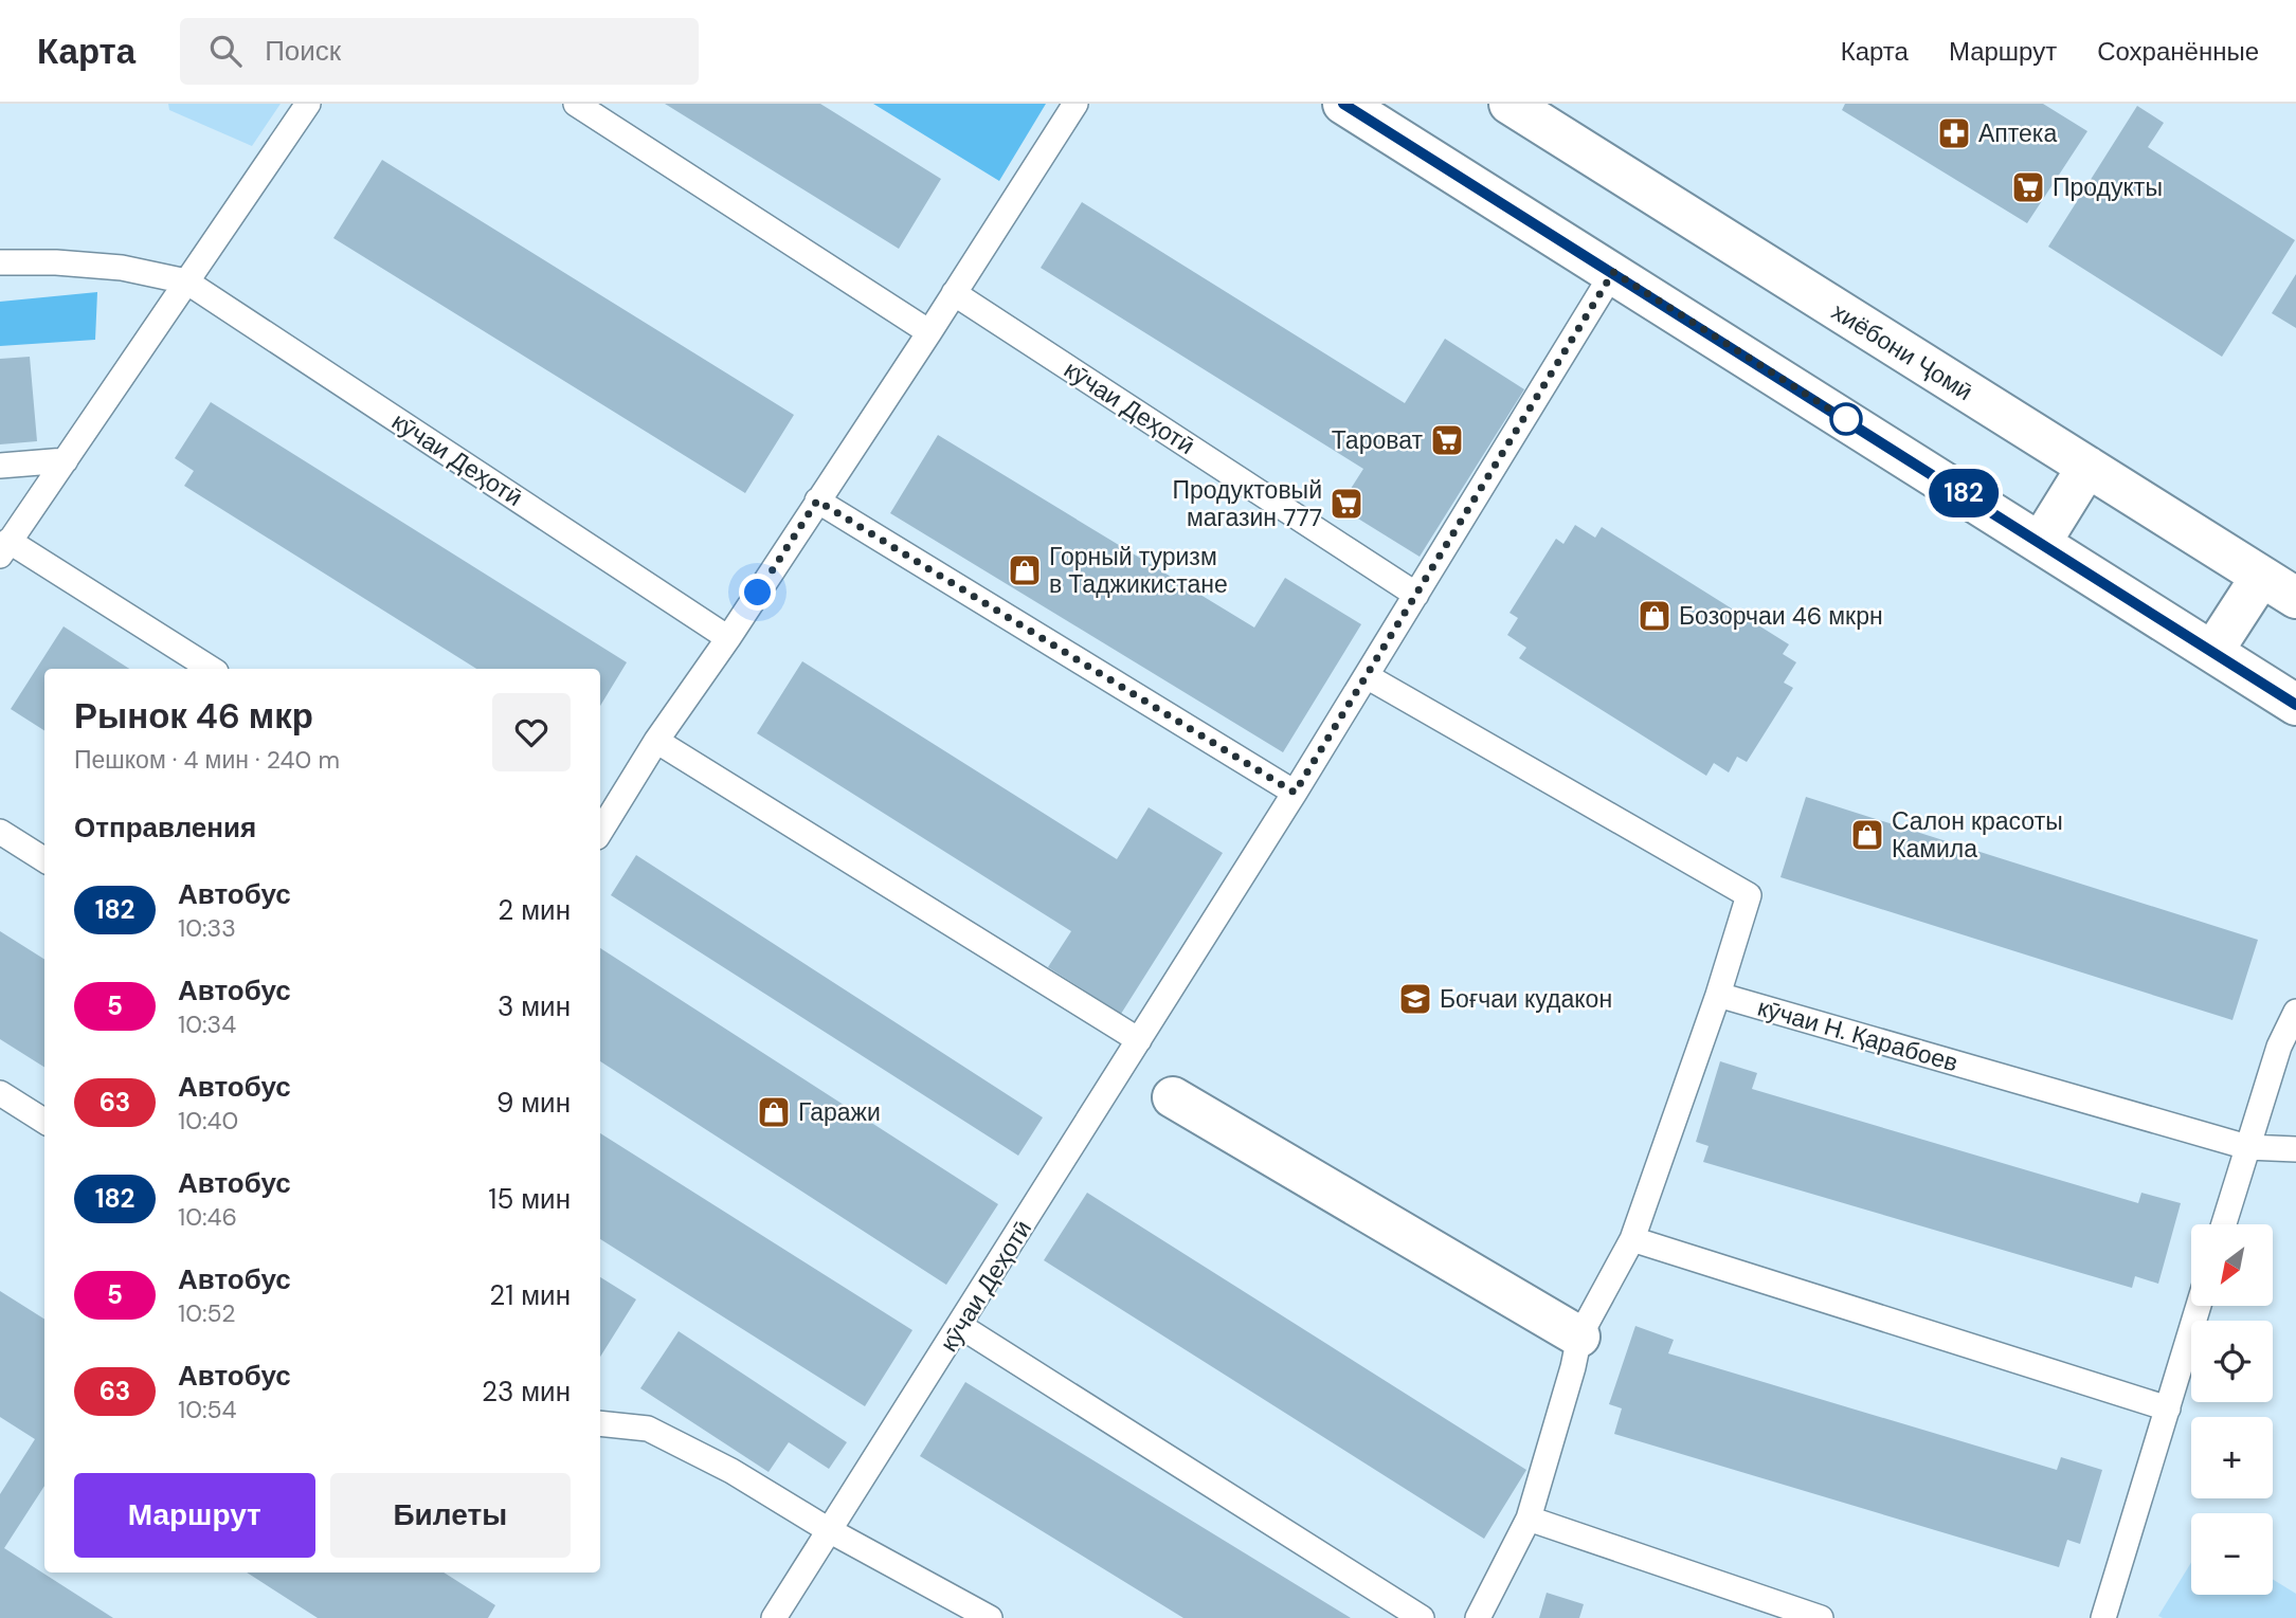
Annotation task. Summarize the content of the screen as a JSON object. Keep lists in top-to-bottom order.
{
  "streets": {
    "main road": ["хиёбони Ҷомӣ"],
    "lane": ["кӯчаи Деҳотӣ", "кӯчаи Н. Қарабоев"]
  },
  "places": {
    "pharmacy": ["Аптека"],
    "supermarket": ["Продукты", "Тароват", "Продуктовый магазин 777"],
    "shop": [
      "Горный туризм в Таджикистане",
      "Бозорчаи 46 мкрн",
      "Салон красоты Камила",
      "Гаражи"
    ],
    "school or university": ["Боғчаи кудакон"]
  },
  "lines": ["bus line 182"],
  "north": "bottom left",
  "page": {
    "header": "Карта",
    "search": "Поиск",
    "nav": ["Карта", "Маршрут", "Сохранённые"],
    "on_map": "182",
    "heading": [
      ["Рынок 46 мкр", "Пешком · 4 мин · 240 m"],
      "Отправления"
    ],
    "list": [
      {
        "mark": "182",
        "name": "Автобус",
        "note": "10:33",
        "value": "2 мин"
      },
      {
        "mark": "5",
        "name": "Автобус",
        "note": "10:34",
        "value": "3 мин"
      },
      {
        "mark": "63",
        "name": "Автобус",
        "note": "10:40",
        "value": "9 мин"
      },
      {
        "mark": "182",
        "name": "Автобус",
        "note": "10:46",
        "value": "15 мин"
      },
      {
        "mark": "5",
        "name": "Автобус",
        "note": "10:52",
        "value": "21 мин"
      },
      {
        "mark": "63",
        "name": "Автобус",
        "note": "10:54",
        "value": "23 мин"
      }
    ],
    "map_buttons": ["+", "−"],
    "buttons": ["Маршрут", "Билеты"]
  }
}
